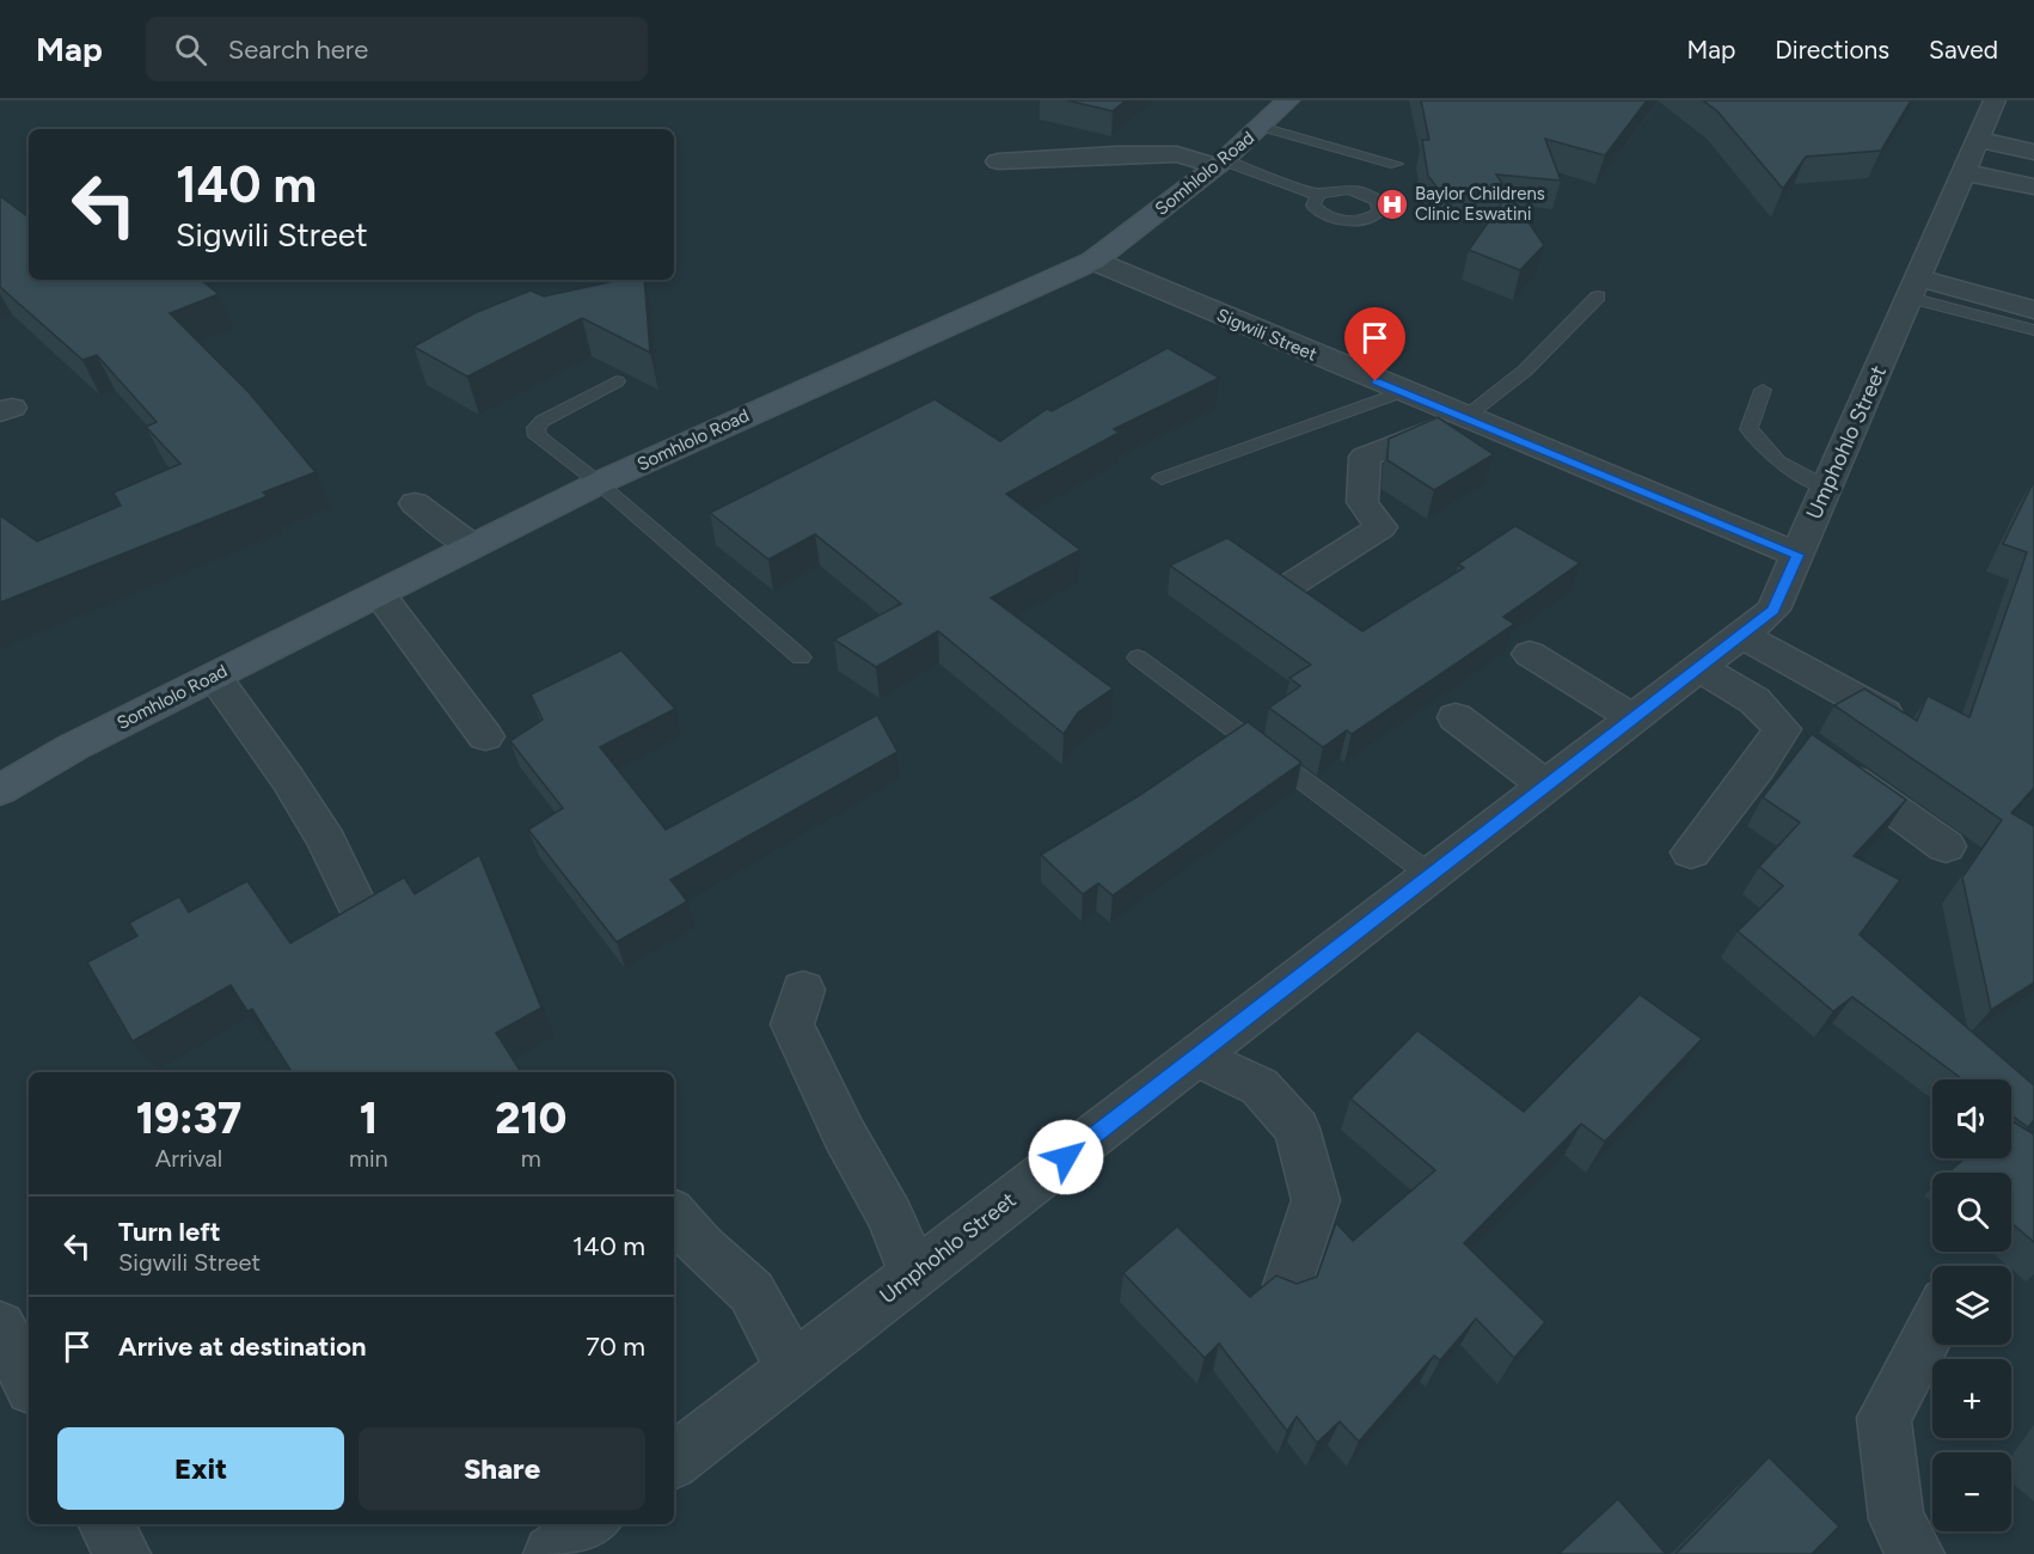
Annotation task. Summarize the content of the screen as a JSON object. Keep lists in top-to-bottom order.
{
  "streets": {
    "main road": ["Somhlolo Road"],
    "street": ["Sigwili Street", "Umphohlo Street"]
  },
  "crossings": [
    ["Somhlolo Road", "Sigwili Street"],
    ["Sigwili Street", "Umphohlo Street"]
  ],
  "places": {
    "hospital": ["Baylor Childrens Clinic Eswatini"]
  },
  "page": {
    "header": "Map",
    "search": "Search here",
    "nav": ["Map", "Directions", "Saved"],
    "turn": ["140 m", "Sigwili Street"],
    "eta": [
      "19:37",
      "Arrival",
      "1",
      "min",
      "210",
      "m"
    ],
    "map_buttons": ["+", "−"],
    "list": [
      {
        "name": "Turn left",
        "note": "Sigwili Street",
        "value": "140 m"
      },
      {
        "name": "Arrive at destination",
        "value": "70 m"
      }
    ],
    "buttons": ["Exit", "Share"]
  }
}
